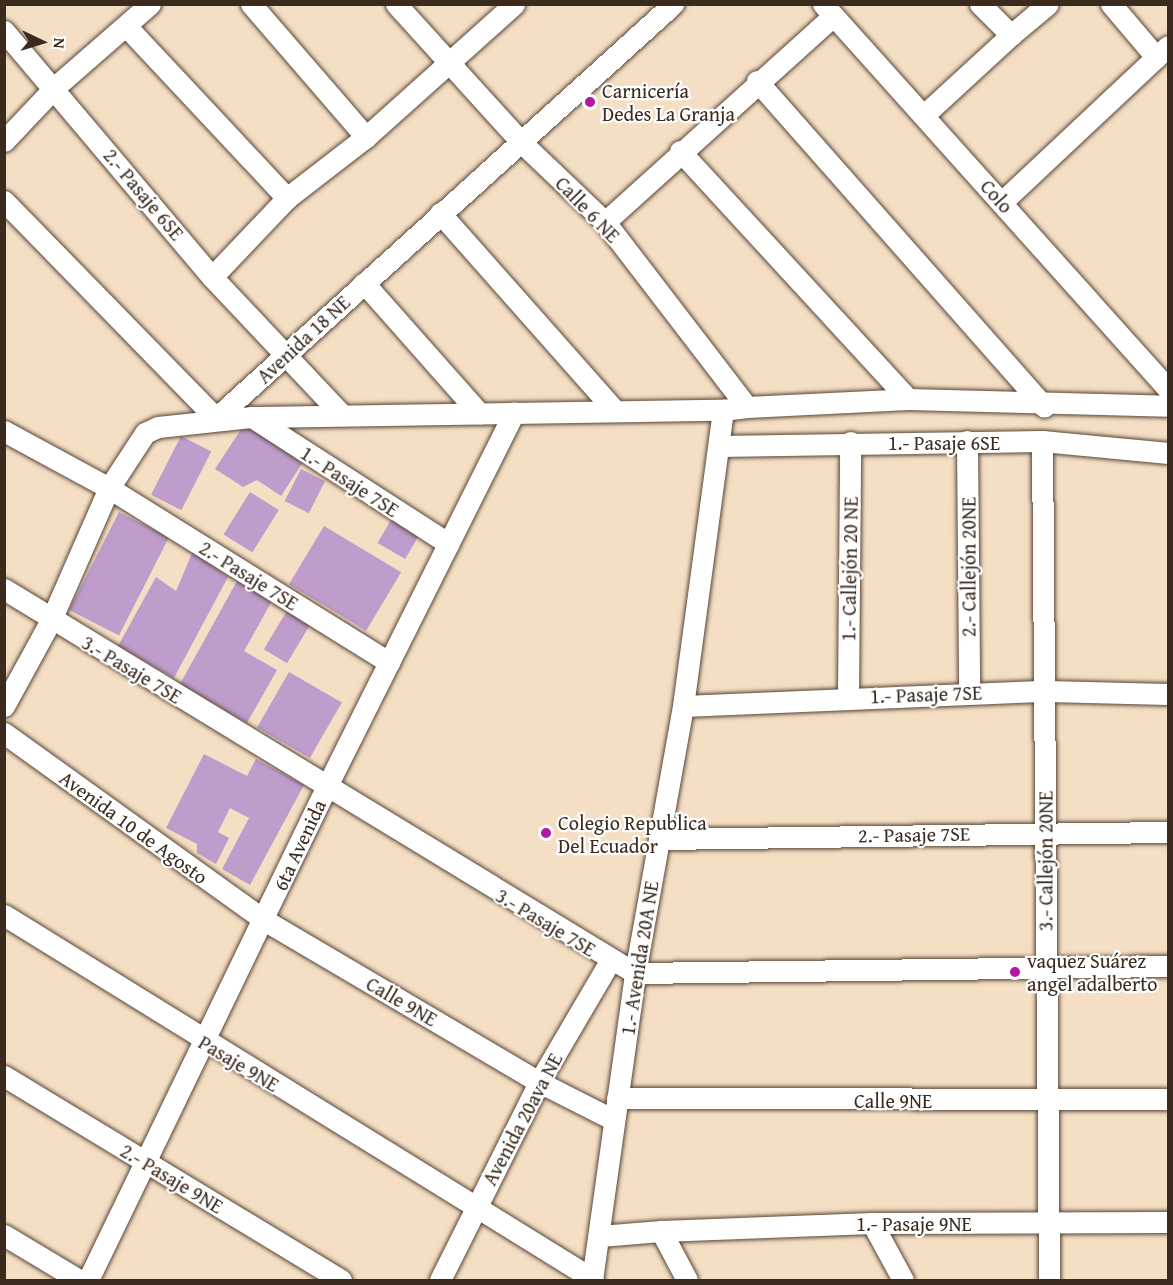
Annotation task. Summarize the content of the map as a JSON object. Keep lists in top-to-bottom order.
{
  "streets": {
    "street": [
      "2.- Pasaje 6SE",
      "Colo",
      "Calle 6 NE",
      "Avenida 18 NE",
      "1.- Pasaje 6SE",
      "1.- Pasaje 7SE",
      "2.- Callejón 20NE",
      "1.- Callejón 20 NE",
      "2.- Pasaje 7SE",
      "3.- Pasaje 7SE",
      "Avenida 10 de Agosto",
      "6ta Avenida",
      "3.- Callejón 20NE",
      "1.- Avenida 20A NE",
      "Calle 9NE",
      "Pasaje 9NE",
      "Avenida 20ava NE",
      "2.- Pasaje 9NE",
      "1.- Pasaje 9NE"
    ]
  },
  "crossings": [
    ["2.- Pasaje 6SE", "Avenida 18 NE"],
    ["Calle 6 NE", "Avenida 18 NE"],
    ["1.- Pasaje 6SE", "2.- Callejón 20NE"],
    ["1.- Pasaje 6SE", "1.- Callejón 20 NE"],
    ["1.- Pasaje 6SE", "3.- Callejón 20NE"],
    ["1.- Pasaje 6SE", "1.- Avenida 20A NE"],
    ["1.- Pasaje 7SE", "2.- Callejón 20NE"],
    ["1.- Pasaje 7SE", "1.- Callejón 20 NE"],
    ["1.- Pasaje 7SE", "6ta Avenida"],
    ["1.- Pasaje 7SE", "3.- Callejón 20NE"],
    ["1.- Pasaje 7SE", "1.- Avenida 20A NE"],
    ["2.- Pasaje 7SE", "6ta Avenida"],
    ["2.- Pasaje 7SE", "3.- Callejón 20NE"],
    ["2.- Pasaje 7SE", "1.- Avenida 20A NE"],
    ["3.- Pasaje 7SE", "6ta Avenida"],
    ["3.- Pasaje 7SE", "3.- Callejón 20NE"],
    ["3.- Pasaje 7SE", "1.- Avenida 20A NE"],
    ["3.- Pasaje 7SE", "Avenida 20ava NE"],
    ["Avenida 10 de Agosto", "6ta Avenida"],
    ["Avenida 10 de Agosto", "Calle 9NE"],
    ["6ta Avenida", "Calle 9NE"],
    ["6ta Avenida", "Pasaje 9NE"],
    ["6ta Avenida", "2.- Pasaje 9NE"],
    ["3.- Callejón 20NE", "Calle 9NE"],
    ["3.- Callejón 20NE", "1.- Pasaje 9NE"],
    ["1.- Avenida 20A NE", "Calle 9NE"],
    ["1.- Avenida 20A NE", "Pasaje 9NE"],
    ["1.- Avenida 20A NE", "1.- Pasaje 9NE"],
    ["Calle 9NE", "Avenida 20ava NE"],
    ["Pasaje 9NE", "Avenida 20ava NE"]
  ],
  "places": ["Carnicería Dedes La Granja", "Colegio Republica Del Ecuador", "vaquez Suárez angel adalberto"],
  "north": "right"
}
